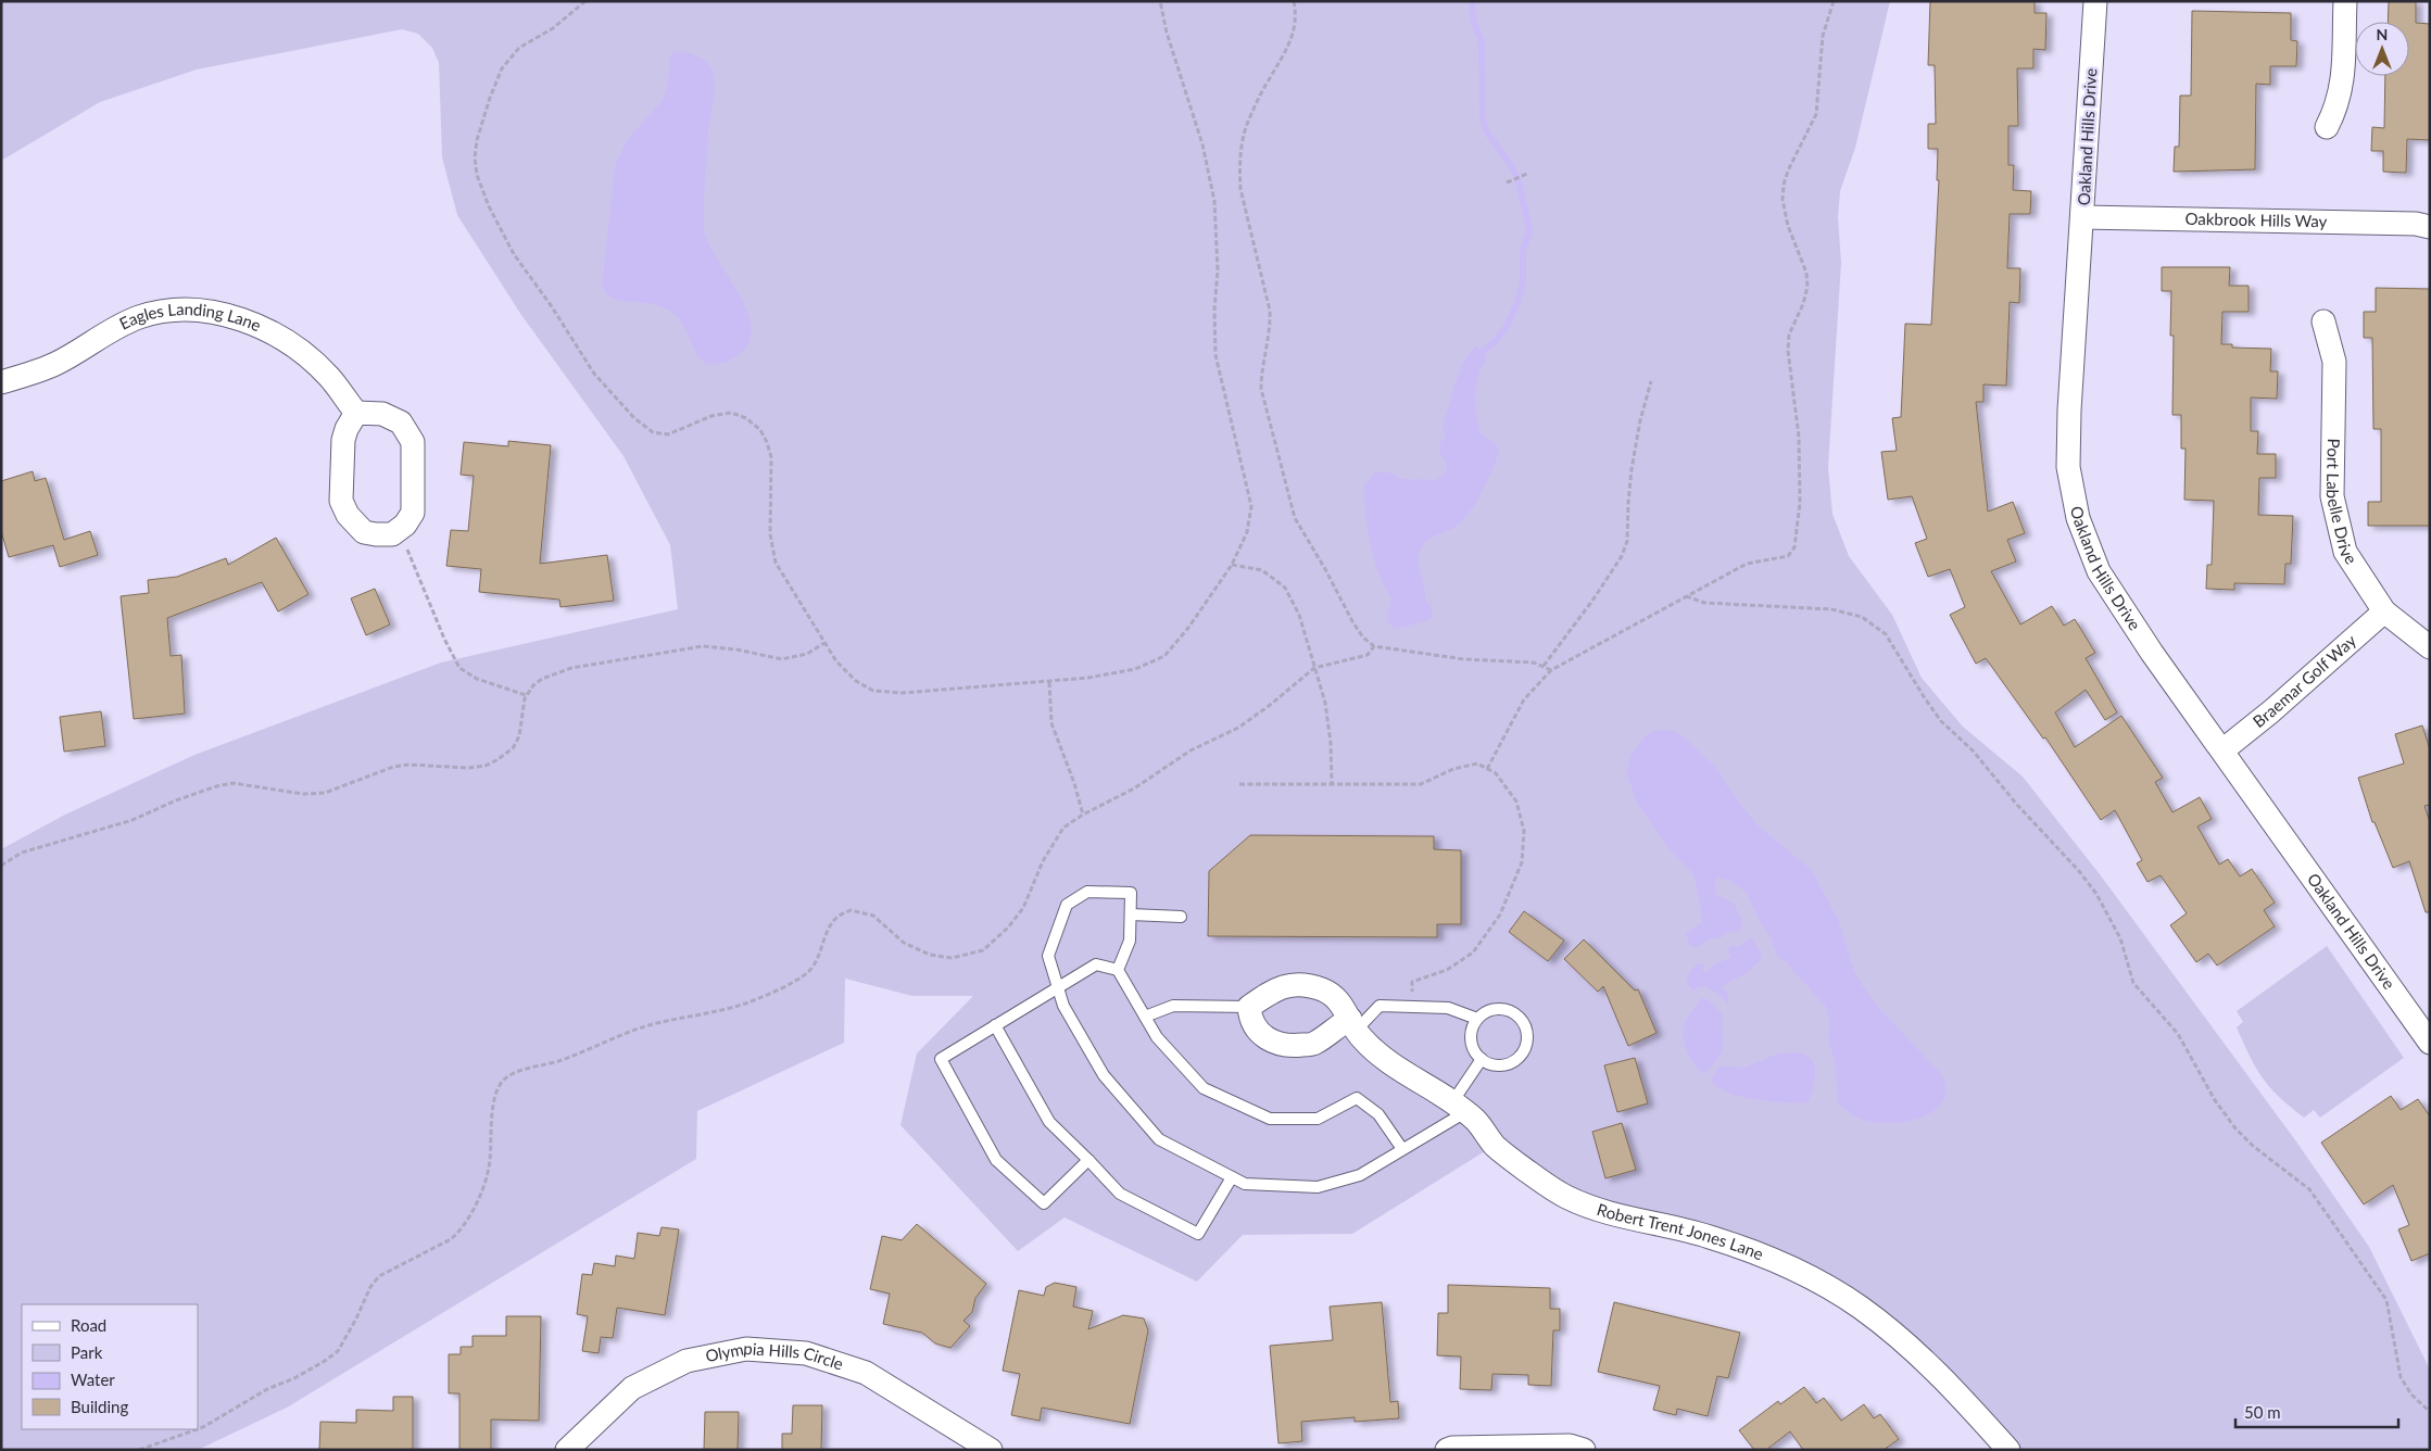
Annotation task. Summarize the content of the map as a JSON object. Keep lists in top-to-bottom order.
{
  "streets": {
    "street": [
      "Oakland Hills Drive",
      "Oakbrook Hills Way",
      "Eagles Landing Lane",
      "Port Labelle Drive",
      "Braemar Golf Way",
      "Robert Trent Jones Lane",
      "Olympia Hills Circle"
    ]
  },
  "crossings": [
    ["Oakland Hills Drive", "Oakbrook Hills Way"],
    ["Oakland Hills Drive", "Braemar Golf Way"],
    ["Port Labelle Drive", "Braemar Golf Way"]
  ],
  "legend": [
    "Road",
    "Park",
    "Water",
    "Building"
  ],
  "scale_bar": "50 m",
  "north": "top"
}
